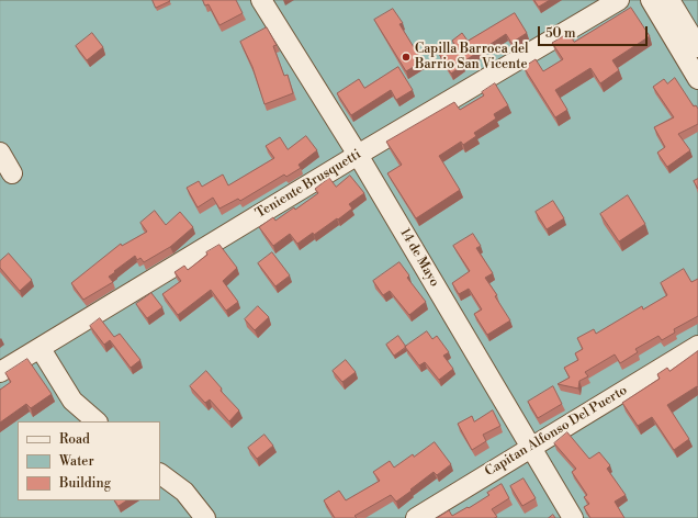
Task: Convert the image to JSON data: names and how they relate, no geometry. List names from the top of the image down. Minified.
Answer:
{"streets":{"street":["Teniente Brusquetti","14 de Mayo","Capitan Alfonso Del Puerto"]},"crossings":[["Teniente Brusquetti","14 de Mayo"],["14 de Mayo","Capitan Alfonso Del Puerto"]],"places":["Capilla Barroca del Barrio San Vicente"],"legend":["Road","Water","Building"],"scale_bar":"50 m"}
